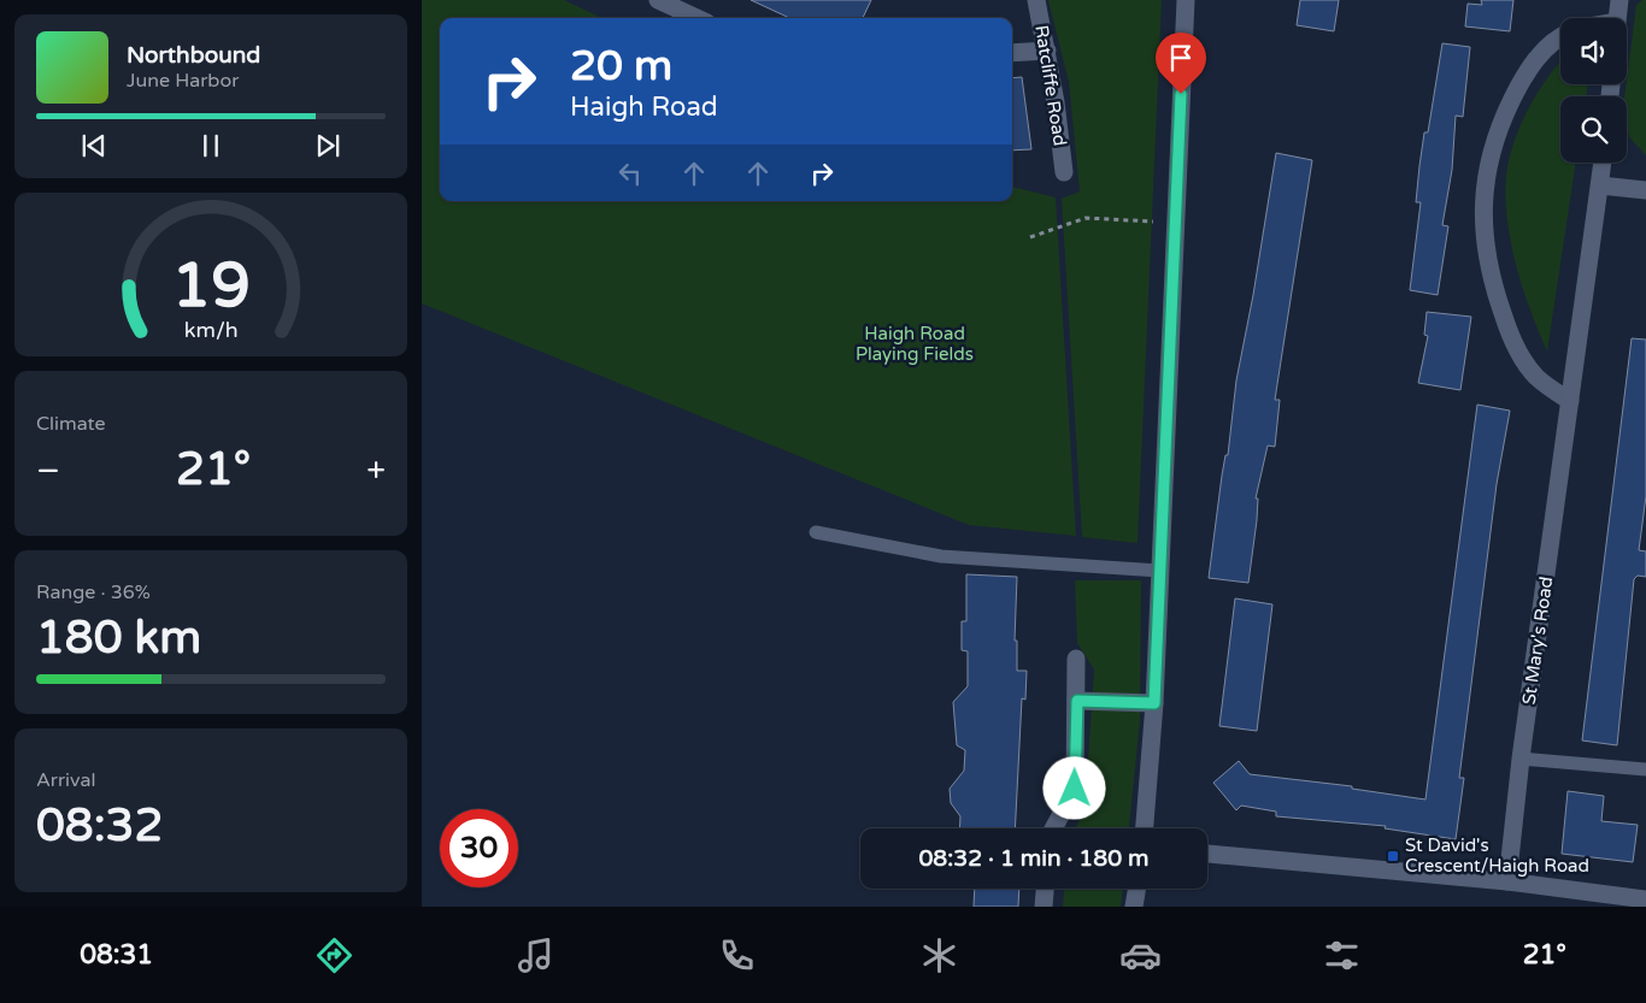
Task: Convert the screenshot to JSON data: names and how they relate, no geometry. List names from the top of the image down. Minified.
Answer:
{"streets":{"street":["Ratcliffe Road","St Mary's Road"]},"parks":["Haigh Road Playing Fields"],"places":{"transit":["St David's Crescent/Haigh Road"]},"page":{"turn":["20 m","Haigh Road"],"song":["Northbound","June Harbor"],"tile":["Climate",["Range · 36%","180 km"],["Arrival","08:32"]],"heat":["−","21°","+"],"limit":"30","trip":"08:32 · 1 min · 180 m","tabs":["08:31","21°"],"gauge":["19","km/h"]}}
